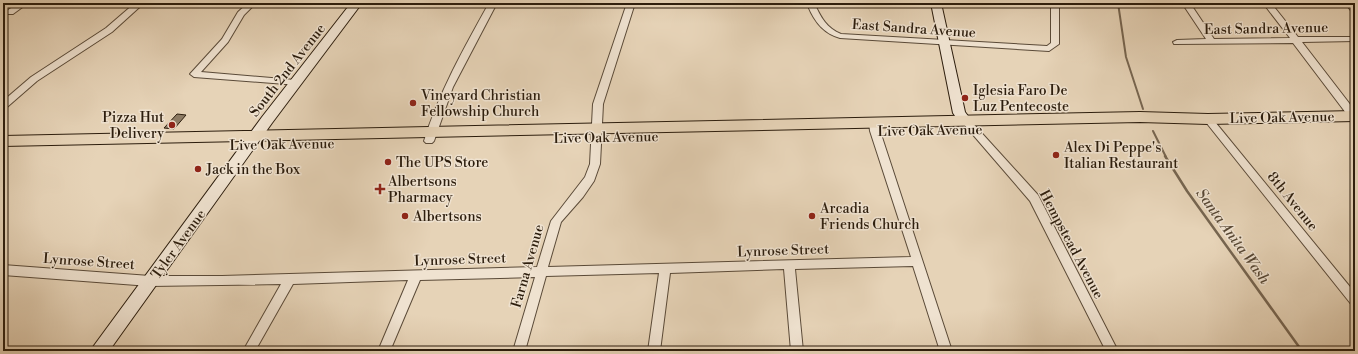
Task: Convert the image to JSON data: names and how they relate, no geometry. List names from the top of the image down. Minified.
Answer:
{"streets":{"main road":["Live Oak Avenue"],"street":["East Sandra Avenue","South 2nd Avenue","8th Avenue","Tyler Avenue","Hempstead Avenue","Lynrose Street","Farna Avenue"]},"crossings":[["South 2nd Avenue","Live Oak Avenue"],["South 2nd Avenue","Tyler Avenue"],["Live Oak Avenue","8th Avenue"],["Live Oak Avenue","Tyler Avenue"],["Live Oak Avenue","Hempstead Avenue"],["Live Oak Avenue","Farna Avenue"],["Tyler Avenue","Lynrose Street"],["Lynrose Street","Farna Avenue"]],"water":["Santa Anita Wash"],"places":{"other":["Iglesia Faro De Luz Pentecoste","Vineyard Christian Fellowship Church","Pizza Hut Delivery","Alex Di Peppe's Italian Restaurant","The UPS Store","Jack in the Box","Albertsons","Arcadia Friends Church"],"health":["Albertsons Pharmacy"]}}
